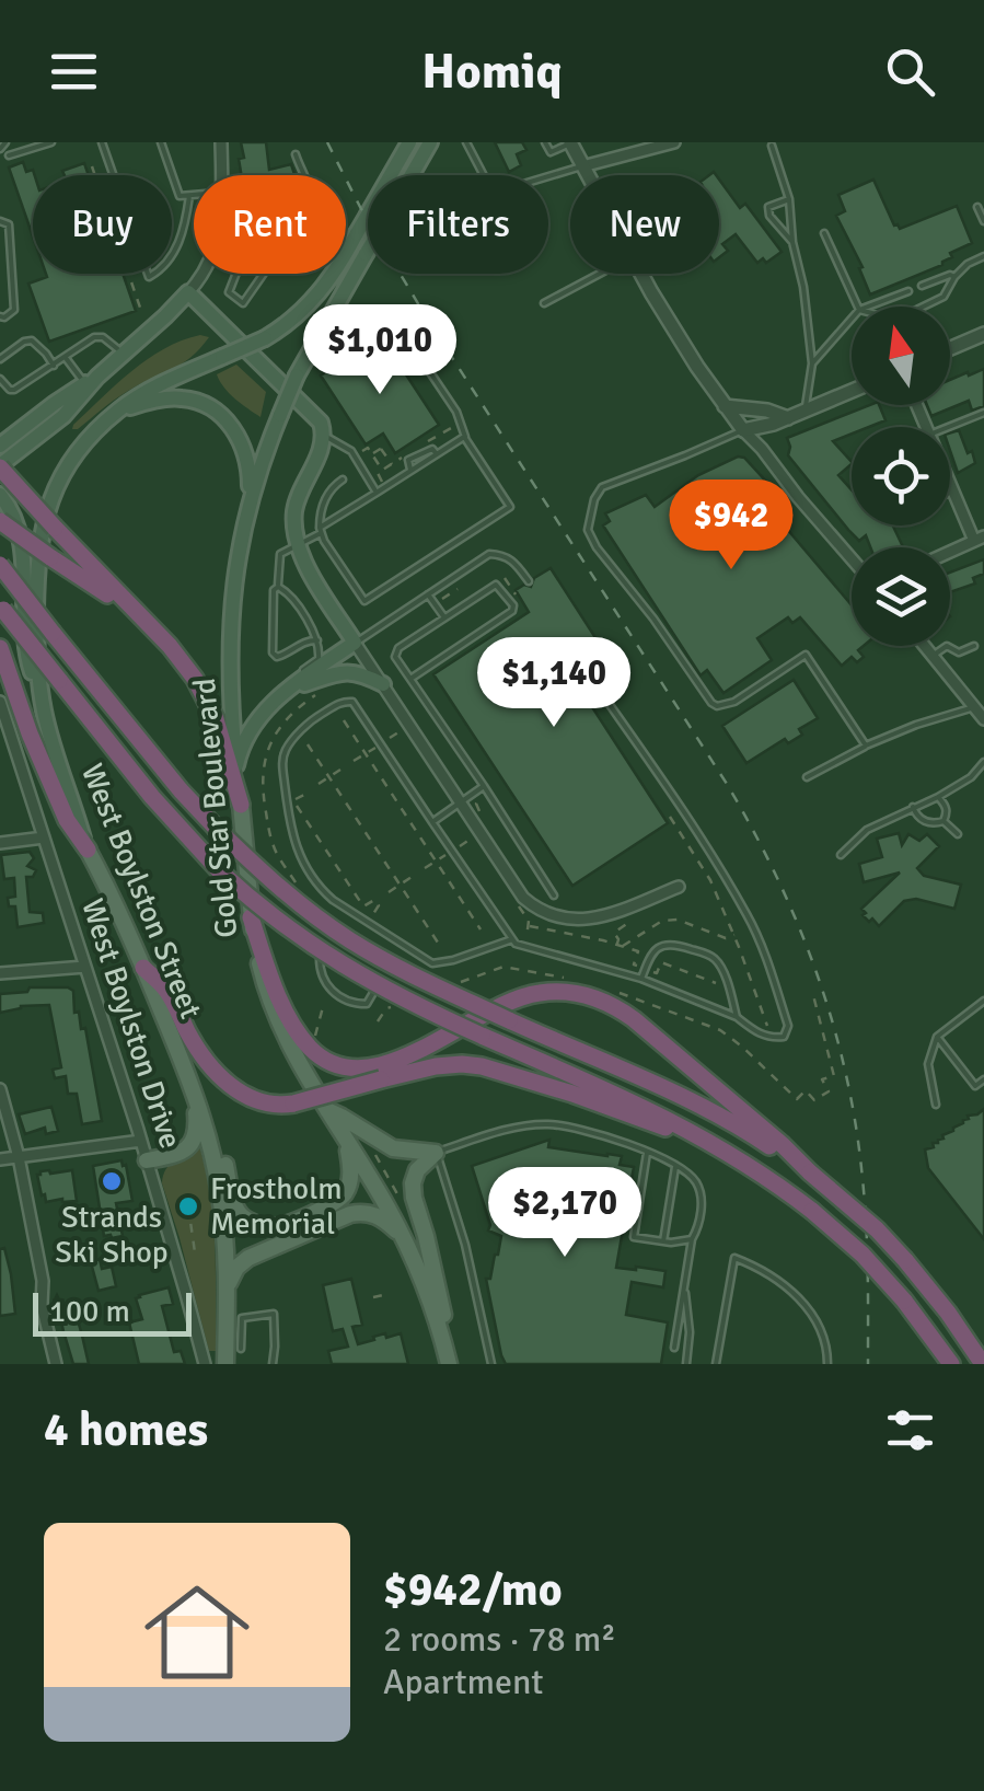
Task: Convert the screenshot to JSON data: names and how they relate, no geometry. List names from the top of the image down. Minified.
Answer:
{"streets":{"main road":["Gold Star Boulevard","West Boylston Street"],"street":["West Boylston Drive"]},"places":["Strands Ski Shop","Frostholm Memorial"],"scale_bar":"100 m","north":"top","page":{"header":"Homiq","chip":["Buy","Rent","Filters","New"],"price":["$1,010","$942","$1,140","$2,170"],"scale":"100 m","heading":"4 homes","list":[{"name":"$942/mo","note":"2 rooms · 78 m² · Apartment"}]}}
